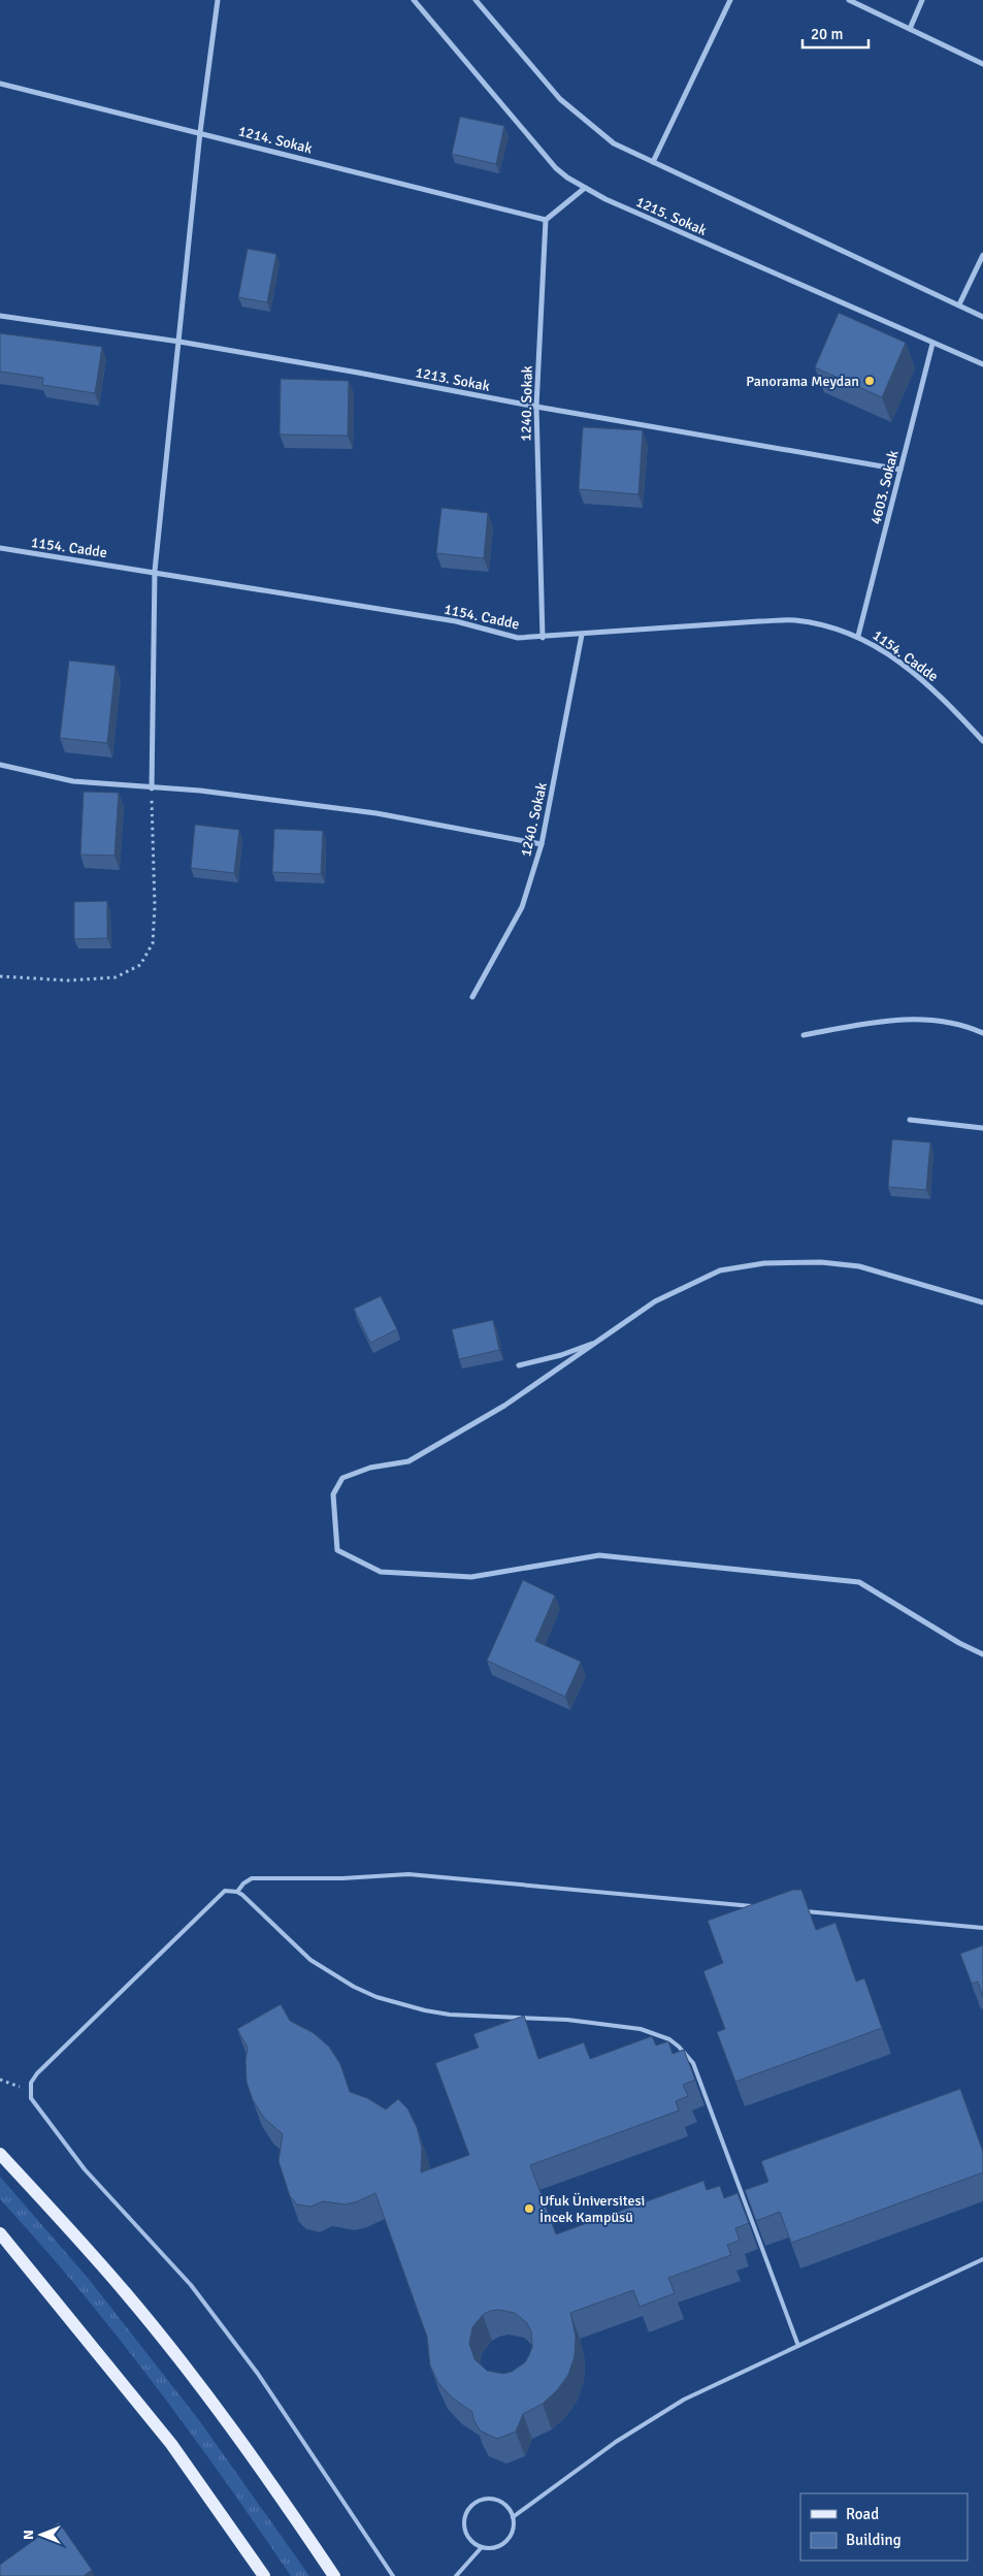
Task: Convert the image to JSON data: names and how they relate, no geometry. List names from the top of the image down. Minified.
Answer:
{"streets":{"street":["1214. Sokak","1215. Sokak","1213. Sokak","1240. Sokak","4603. Sokak","1154. Cadde"]},"crossings":[["1214. Sokak","1240. Sokak"],["1215. Sokak","4603. Sokak"],["1213. Sokak","1240. Sokak"],["1213. Sokak","4603. Sokak"],["1240. Sokak","1154. Cadde"],["4603. Sokak","1154. Cadde"]],"places":["Panorama Meydan","Ufuk Üniversitesi İncek Kampüsü"],"legend":["Road","Building"],"scale_bar":"20 m","north":"left"}
